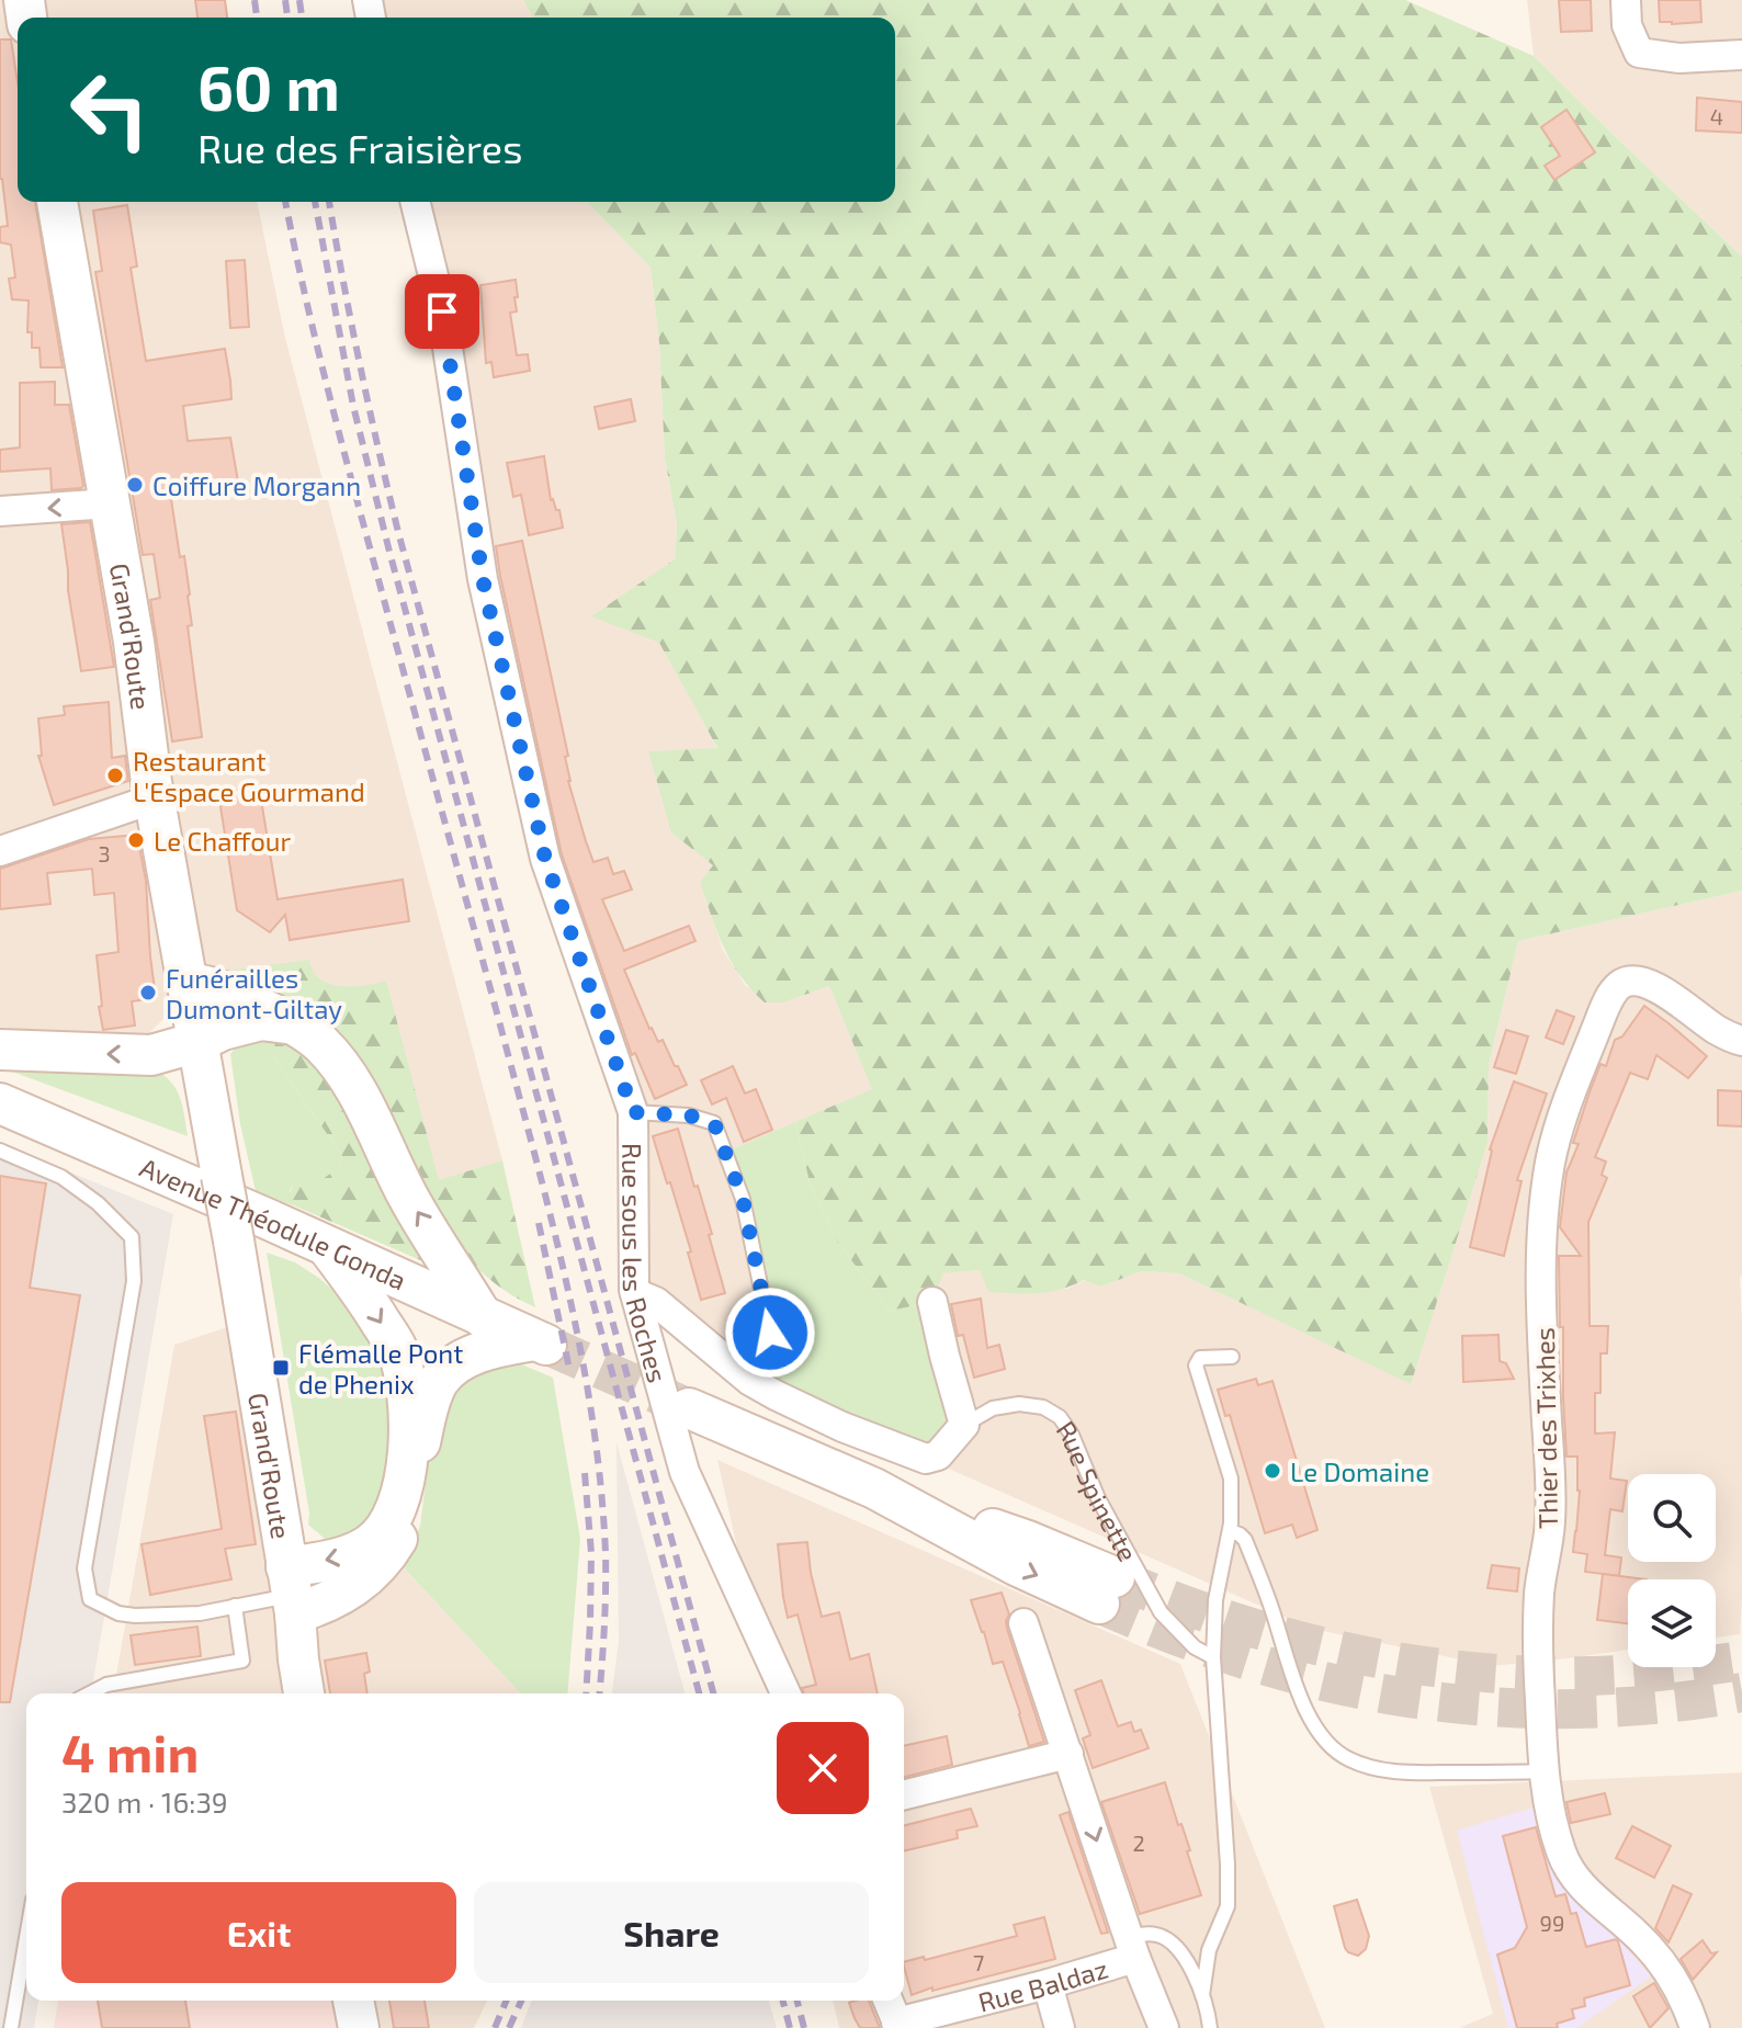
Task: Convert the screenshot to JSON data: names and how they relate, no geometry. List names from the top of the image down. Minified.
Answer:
{"streets":{"main road":["Grand'Route","Avenue Théodule Gonda"],"street":["Rue sous les Roches","Thier des Trixhes","Rue Spinette","Rue Baldaz"]},"crossings":[["Grand'Route","Avenue Théodule Gonda"],["Rue sous les Roches","Rue Spinette"]],"places":{"other":["Coiffure Morgann","Restaurant L'Espace Gourmand","Le Chaffour","Funérailles Dumont-Giltay","Le Domaine"],"transit":["Flémalle Pont de Phenix"]},"house_numbers":["4","3","2","99","7"],"page":{"turn":["60 m","Rue des Fraisières"],"heading":["4 min","320 m · 16:39"],"buttons":["Exit","Share"]}}
